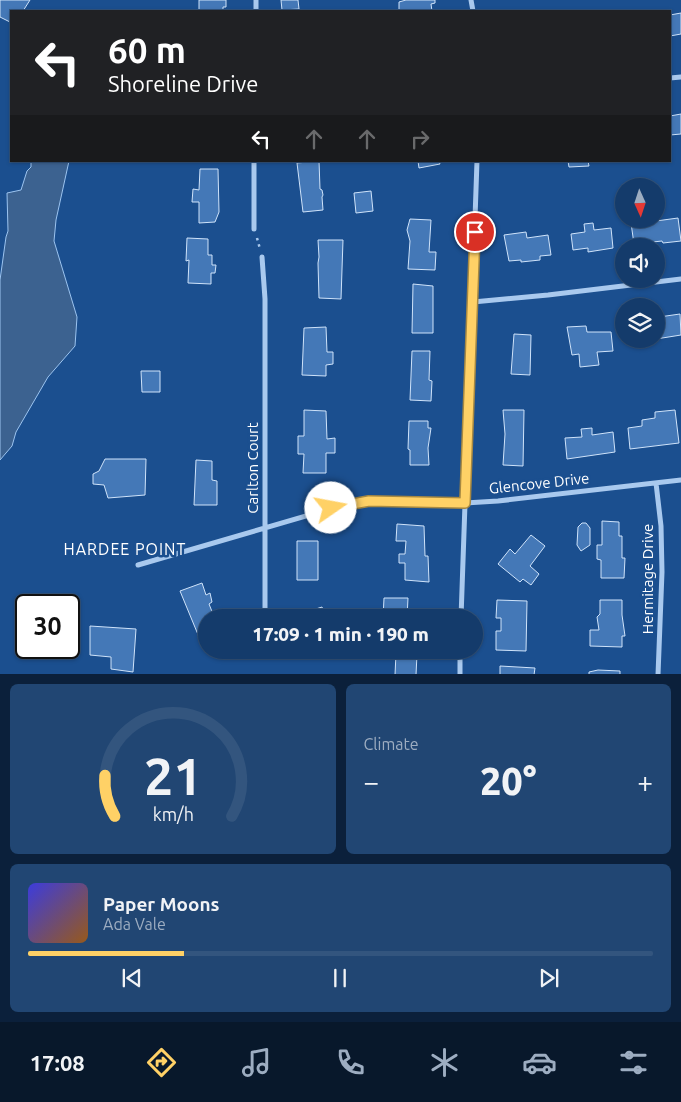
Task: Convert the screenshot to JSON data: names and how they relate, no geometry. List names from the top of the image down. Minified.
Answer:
{"streets":{"street":["Carlton Court","Glencove Drive","Hermitage Drive"]},"crossings":[["Carlton Court","Glencove Drive"],["Glencove Drive","Hermitage Drive"]],"districts":["HARDEE POINT"],"north":"bottom","page":{"turn":["60 m","Shoreline Drive"],"limit":"30","trip":"17:09 · 1 min · 190 m","tile":"Climate","heat":["−","20°","+"],"song":["Paper Moons","Ada Vale"],"tabs":"17:08","gauge":["21","km/h"]}}
